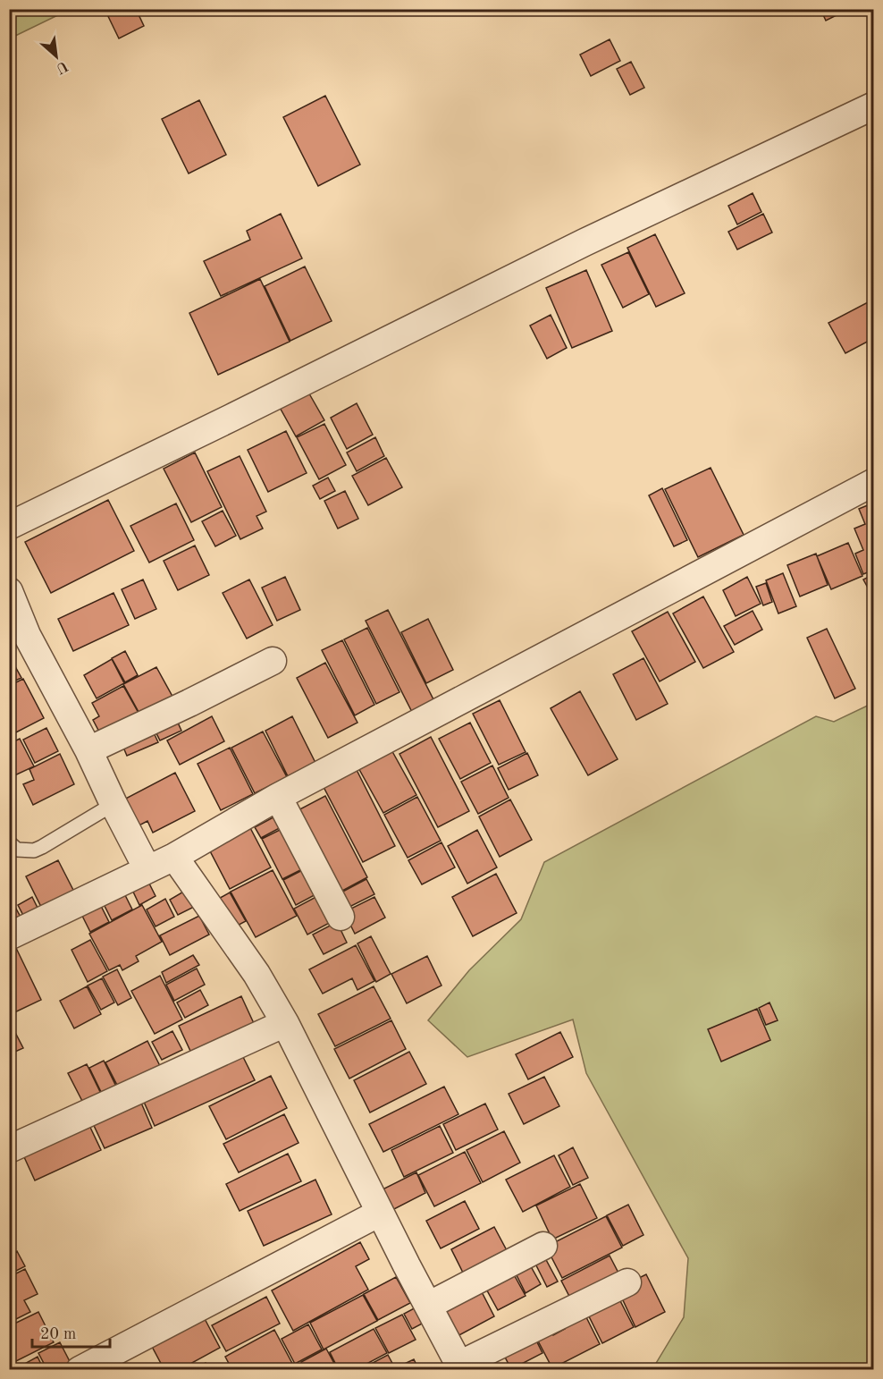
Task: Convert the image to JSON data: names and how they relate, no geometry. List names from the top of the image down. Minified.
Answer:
{"scale_bar":"20 m","north":"bottom right"}
